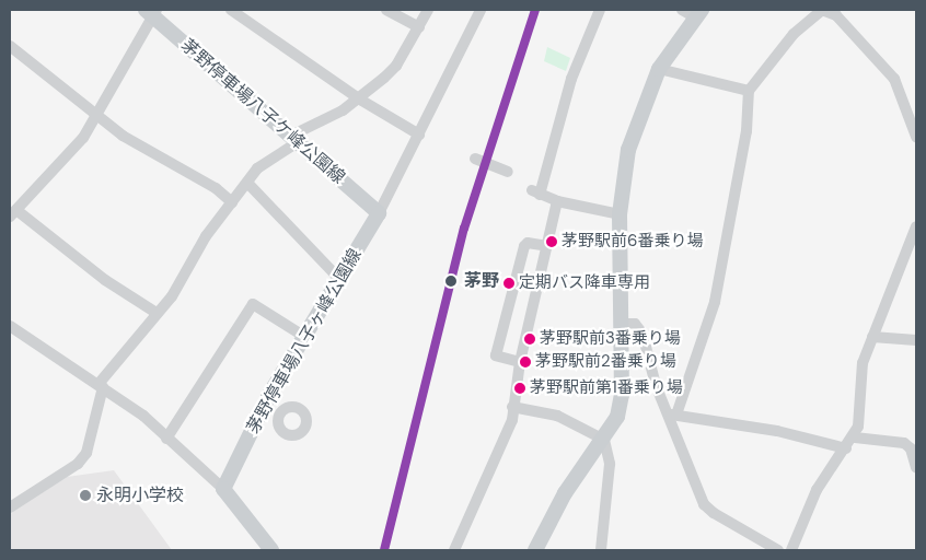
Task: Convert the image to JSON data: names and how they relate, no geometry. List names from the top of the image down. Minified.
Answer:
{"streets":{"main road":["茅野停車場八子ケ峰公園線","茅野停車場八子ヶ峰公園線"]},"crossings":[["茅野停車場八子ケ峰公園線","茅野停車場八子ヶ峰公園線"]],"places":["茅野駅前6番乗り場","茅野","定期バス降車専用","茅野駅前3番乗り場","茅野駅前2番乗り場","茅野駅前第1番乗り場","永明小学校"]}
